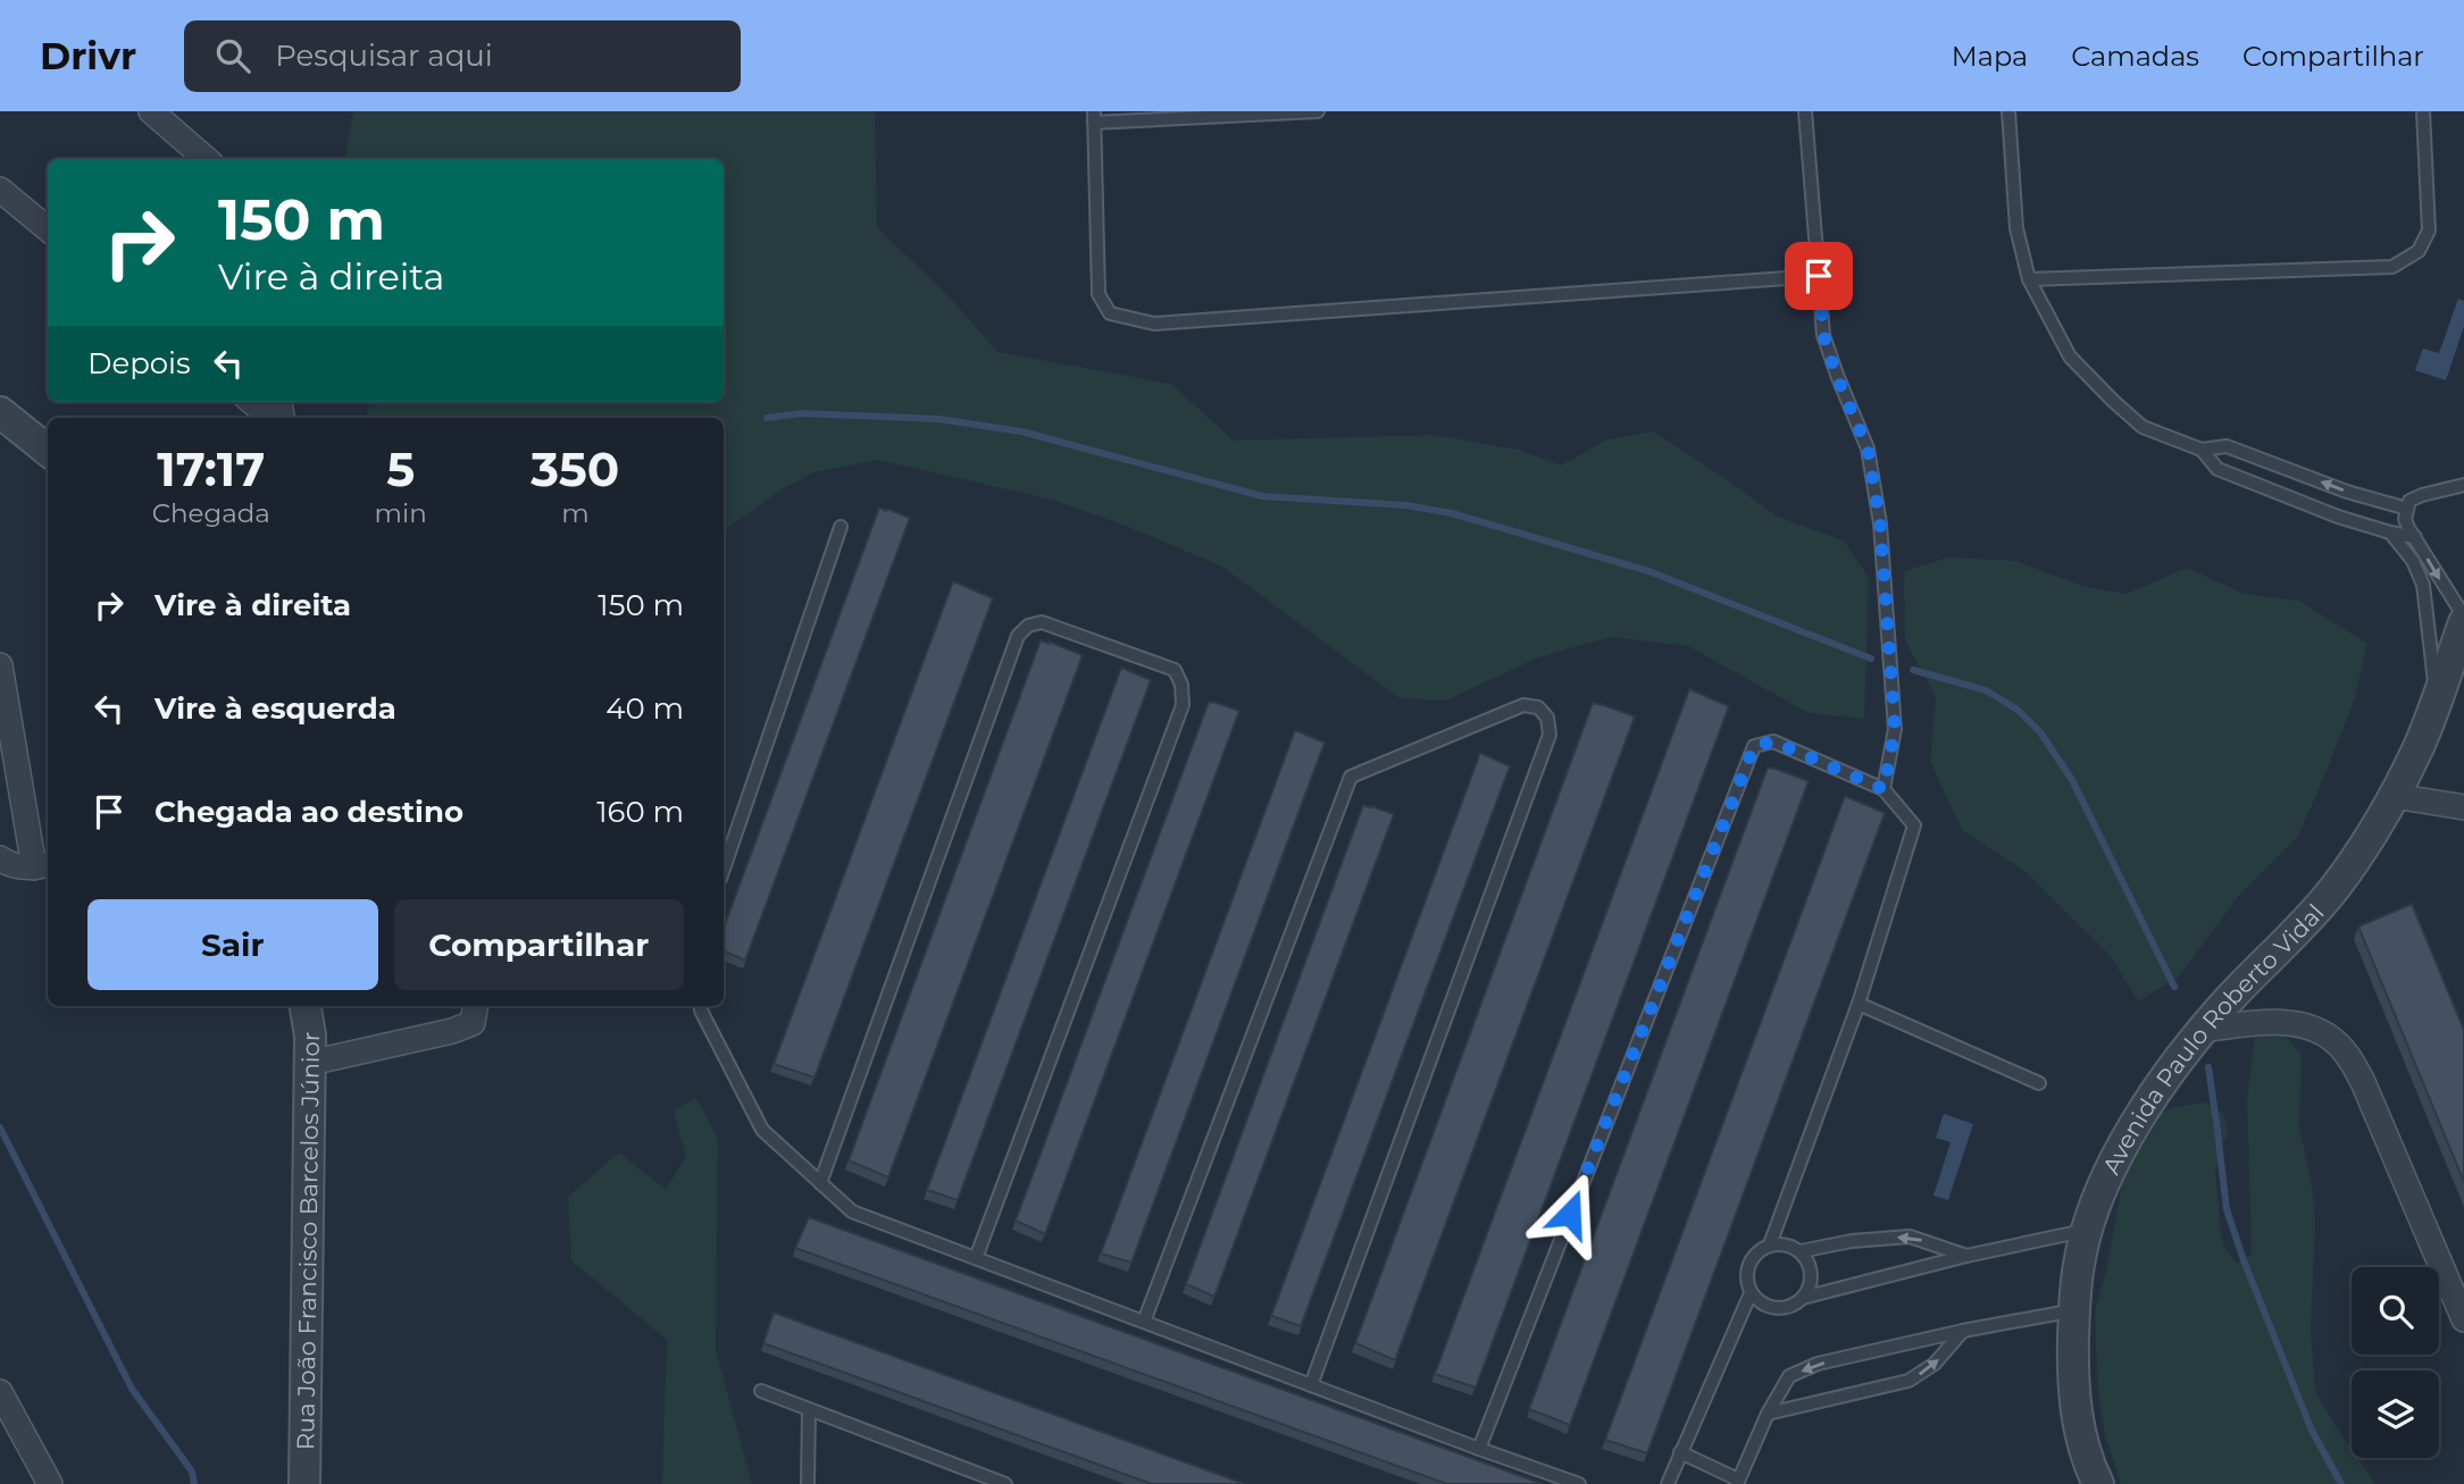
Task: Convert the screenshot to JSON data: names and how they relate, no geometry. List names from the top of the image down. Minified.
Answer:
{"streets":{"street":["Avenida Paulo Roberto Vidal","Rua João Francisco Barcelos Júnior"]},"page":{"header":"Drivr","search":"Pesquisar aqui","nav":["Mapa","Camadas","Compartilhar"],"turn":["150 m","Vire à direita"],"then":"Depois","eta":["17:17","Chegada","5","min","350","m"],"list":[{"name":"Vire à direita","value":"150 m"},{"name":"Vire à esquerda","value":"40 m"},{"name":"Chegada ao destino","value":"160 m"}],"buttons":["Sair","Compartilhar"]}}
